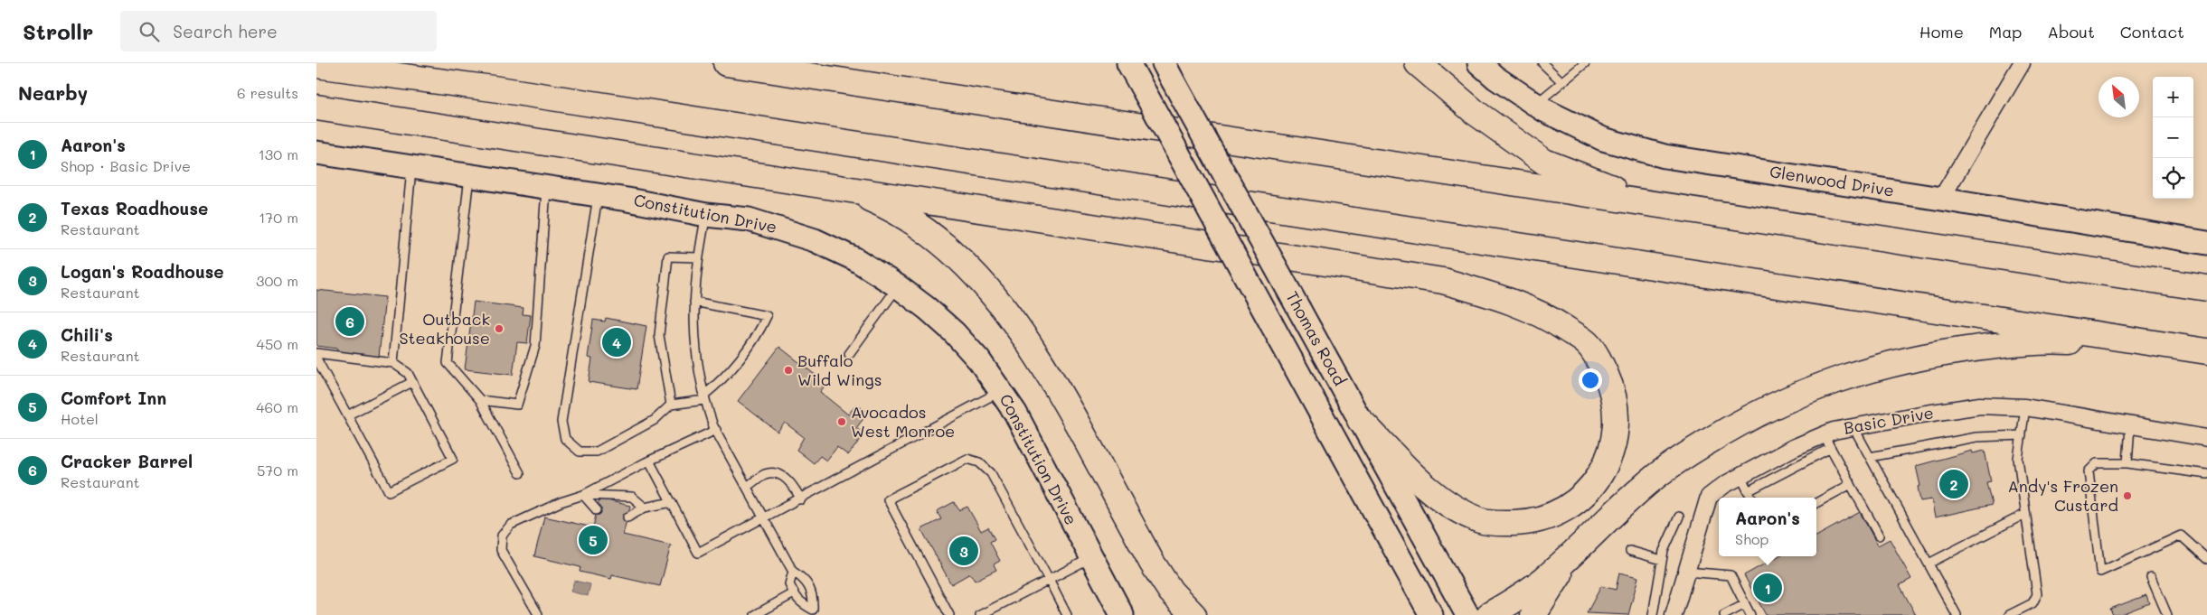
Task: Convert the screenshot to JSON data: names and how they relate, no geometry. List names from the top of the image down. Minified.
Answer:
{"streets":{"street":["Glenwood Drive","Constitution Drive","Thomas Road","Basic Drive"]},"places":["Outback Steakhouse","Buffalo Wild Wings","Avocados West Monroe","Andy's Frozen Custard"],"north":"top left","page":{"header":"Strollr","search":"Search here","nav":["Home","Map","About","Contact"],"heading":["Nearby","6 results"],"map_buttons":["+","−"],"list":[{"mark":"1","name":"Aaron's","note":"Shop · Basic Drive","value":"130 m"},{"mark":"2","name":"Texas Roadhouse","note":"Restaurant","value":"170 m"},{"mark":"3","name":"Logan's Roadhouse","note":"Restaurant","value":"300 m"},{"mark":"4","name":"Chili's","note":"Restaurant","value":"450 m"},{"mark":"5","name":"Comfort Inn","note":"Hotel","value":"460 m"},{"mark":"6","name":"Cracker Barrel","note":"Restaurant","value":"570 m"}],"pins":["6","4","2","5","3","1"],"popup":["Aaron's","Shop"]}}
